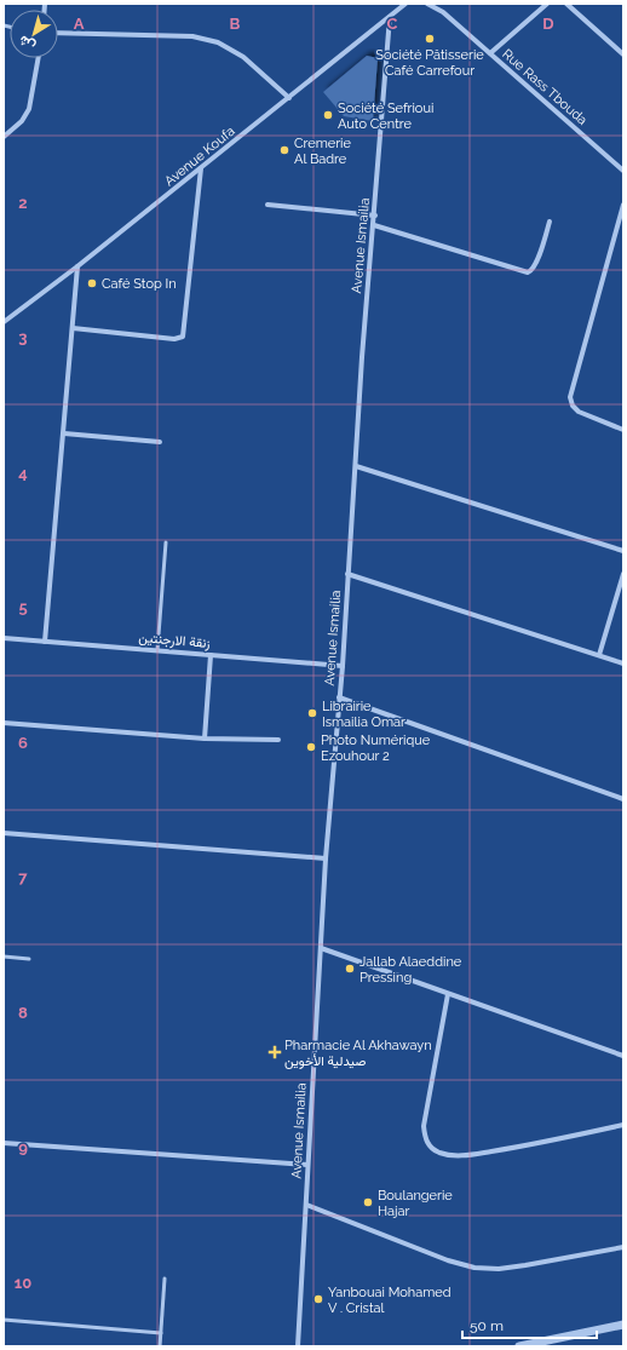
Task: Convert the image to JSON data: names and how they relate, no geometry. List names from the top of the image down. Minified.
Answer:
{"streets":{"street":["Rue Rass Tbouda","Avenue Koufa","Avenue Ismailia","زنقة الارجنتين"]},"crossings":[["Avenue Koufa","Avenue Ismailia"],["Avenue Ismailia","زنقة الارجنتين"]],"places":{"other":["Société Pâtisserie Café Carrefour","Société Sefrioui Auto Centre","Cremerie Al Badre","Café Stop In","Librairie Ismailia Omar","Photo Numérique Ezouhour 2","Jallab Alaeddine Pressing","Boulangerie Hajar","Yanbouai Mohamed V . Cristal"],"health":["Pharmacie Al Akhawayn صيدلية الأخوين"]},"scale_bar":"50 m","north":"bottom left","grid":{"columns":["A","B","C","D"],"rows":["2","3","4","5","6","7","8","9","10"]}}
